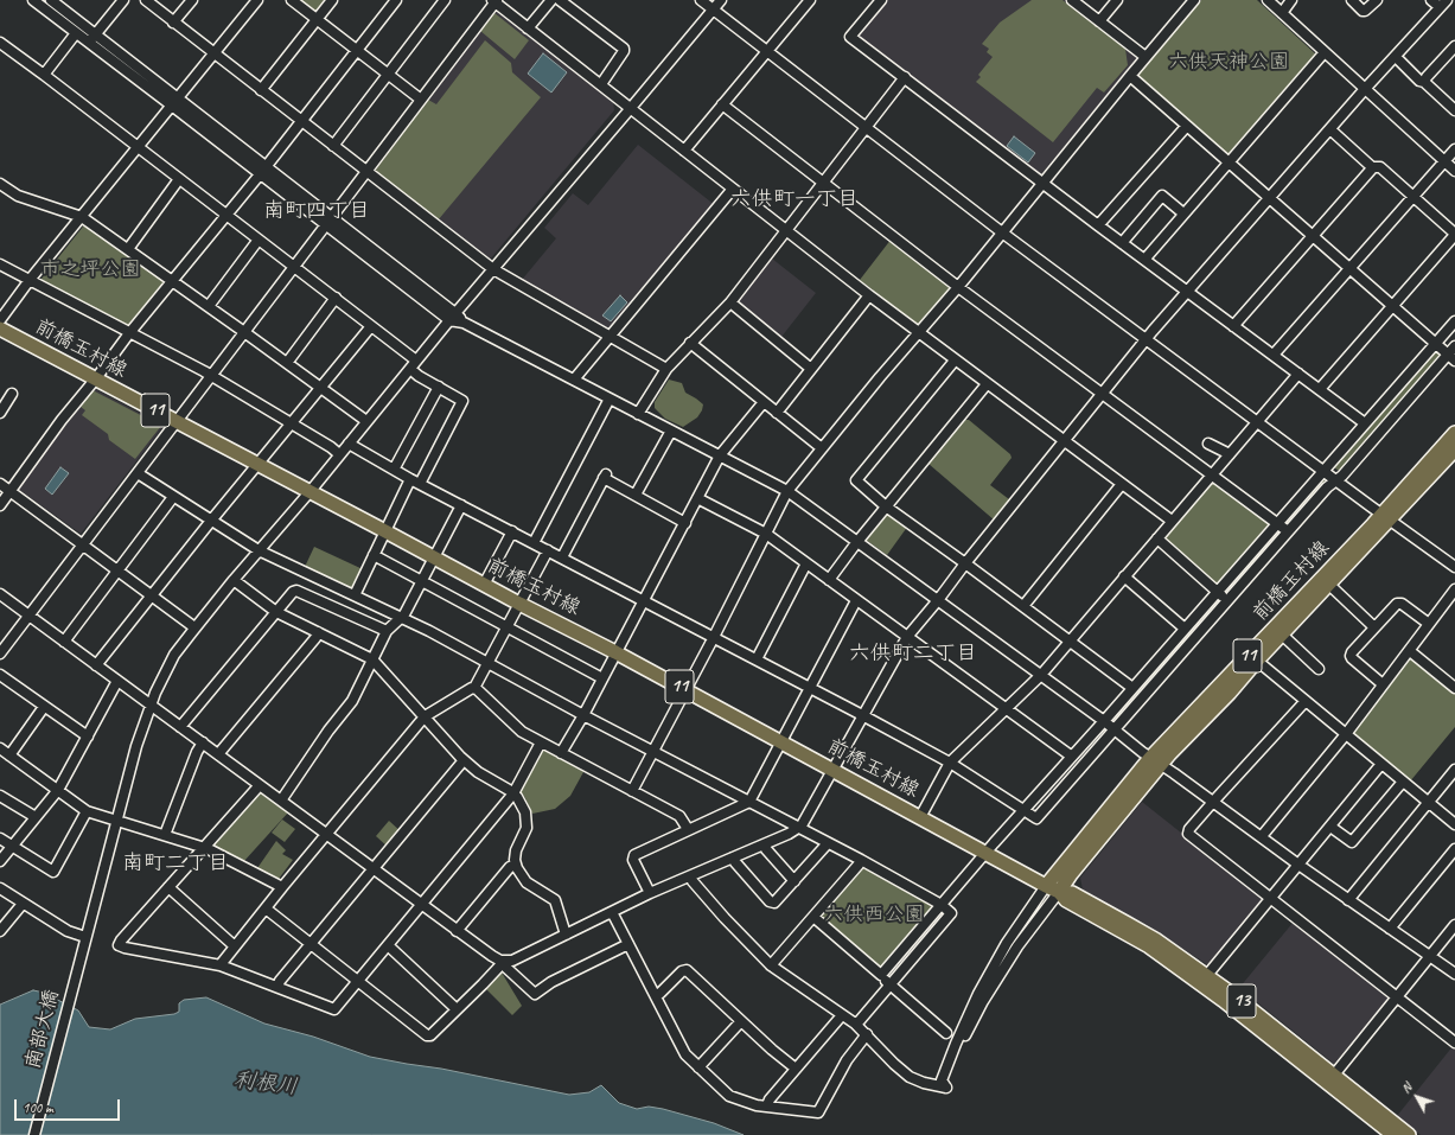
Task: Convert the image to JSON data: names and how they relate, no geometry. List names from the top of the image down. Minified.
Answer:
{"streets":{"main road":["前橋玉村線","11","13"],"street":["南部大橋"]},"crossings":[["前橋玉村線","13"],["前橋玉村線","南部大橋"]],"districts":["六供町一丁目","南町四丁目","六供町二丁目","南町二丁目"],"water":["利根川"],"parks":["六供天神公園","市之坪公園","六供西公園"],"scale_bar":"100 m","north":"top left"}
